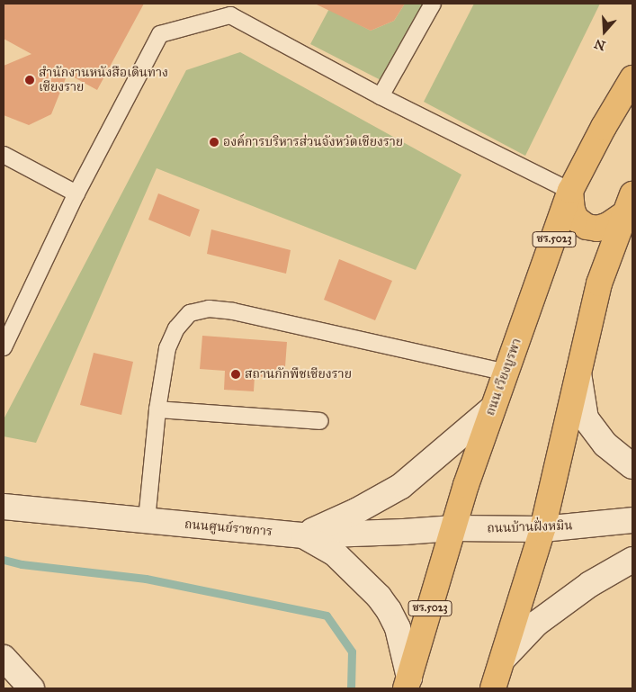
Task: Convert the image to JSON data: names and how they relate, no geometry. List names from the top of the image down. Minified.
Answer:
{"streets":{"main road":["ชร.5023","ถนน เวียงบูรพา"],"street":["ถนนบ้านฝั่งหมิน","ถนนศูนย์ราชการ"]},"crossings":[["ถนน เวียงบูรพา","ถนนบ้านฝั่งหมิน"],["ถนน เวียงบูรพา","ถนนศูนย์ราชการ"],["ถนนบ้านฝั่งหมิน","ถนนศูนย์ราชการ"]],"places":["สำนักงานหนังสือเดินทาง เชียงราย","องค์การบริหารส่วนจังหวัดเชียงราย","สถานกักพืชเชียงราย"],"north":"bottom"}
